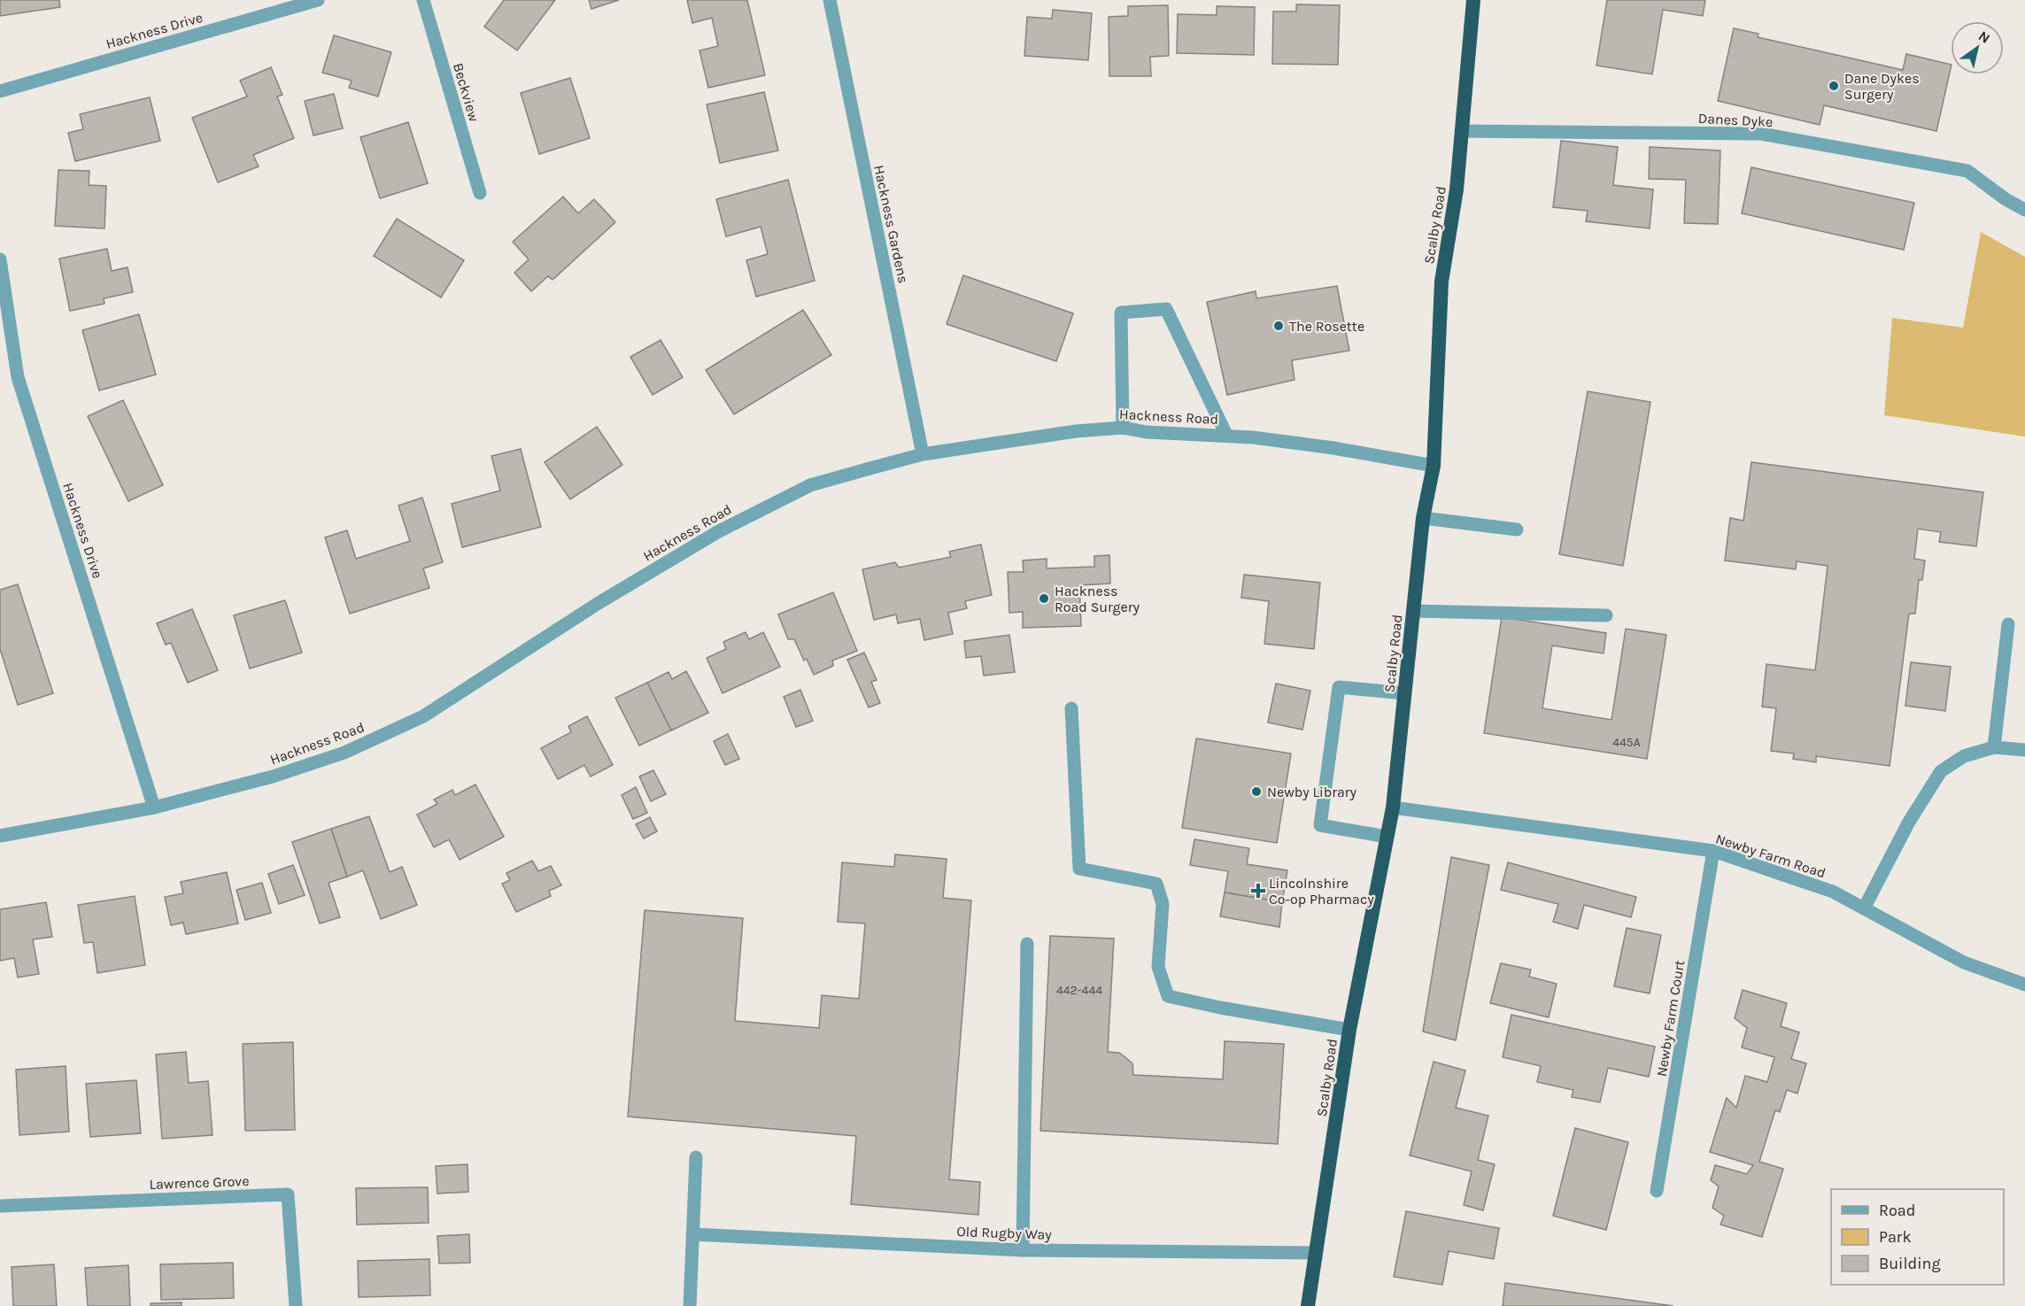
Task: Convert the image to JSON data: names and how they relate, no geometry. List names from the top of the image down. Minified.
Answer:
{"streets":{"highway":["Scalby Road"],"street":["Hackness Drive","Beckview","Danes Dyke","Hackness Gardens","Hackness Road","Newby Farm Road","Newby Farm Court","Lawrence Grove","Old Rugby Way"]},"crossings":[["Hackness Drive","Hackness Road"],["Danes Dyke","Scalby Road"],["Hackness Gardens","Hackness Road"],["Scalby Road","Hackness Road"],["Scalby Road","Newby Farm Road"],["Scalby Road","Old Rugby Way"],["Newby Farm Road","Newby Farm Court"]],"places":{"other":["Dane Dykes Surgery","The Rosette","Hackness Road Surgery","Newby Library"],"health":["Lincolnshire Co-op Pharmacy"]},"house_numbers":["445A","442-444"],"legend":["Road","Park","Building"],"north":"top right"}
